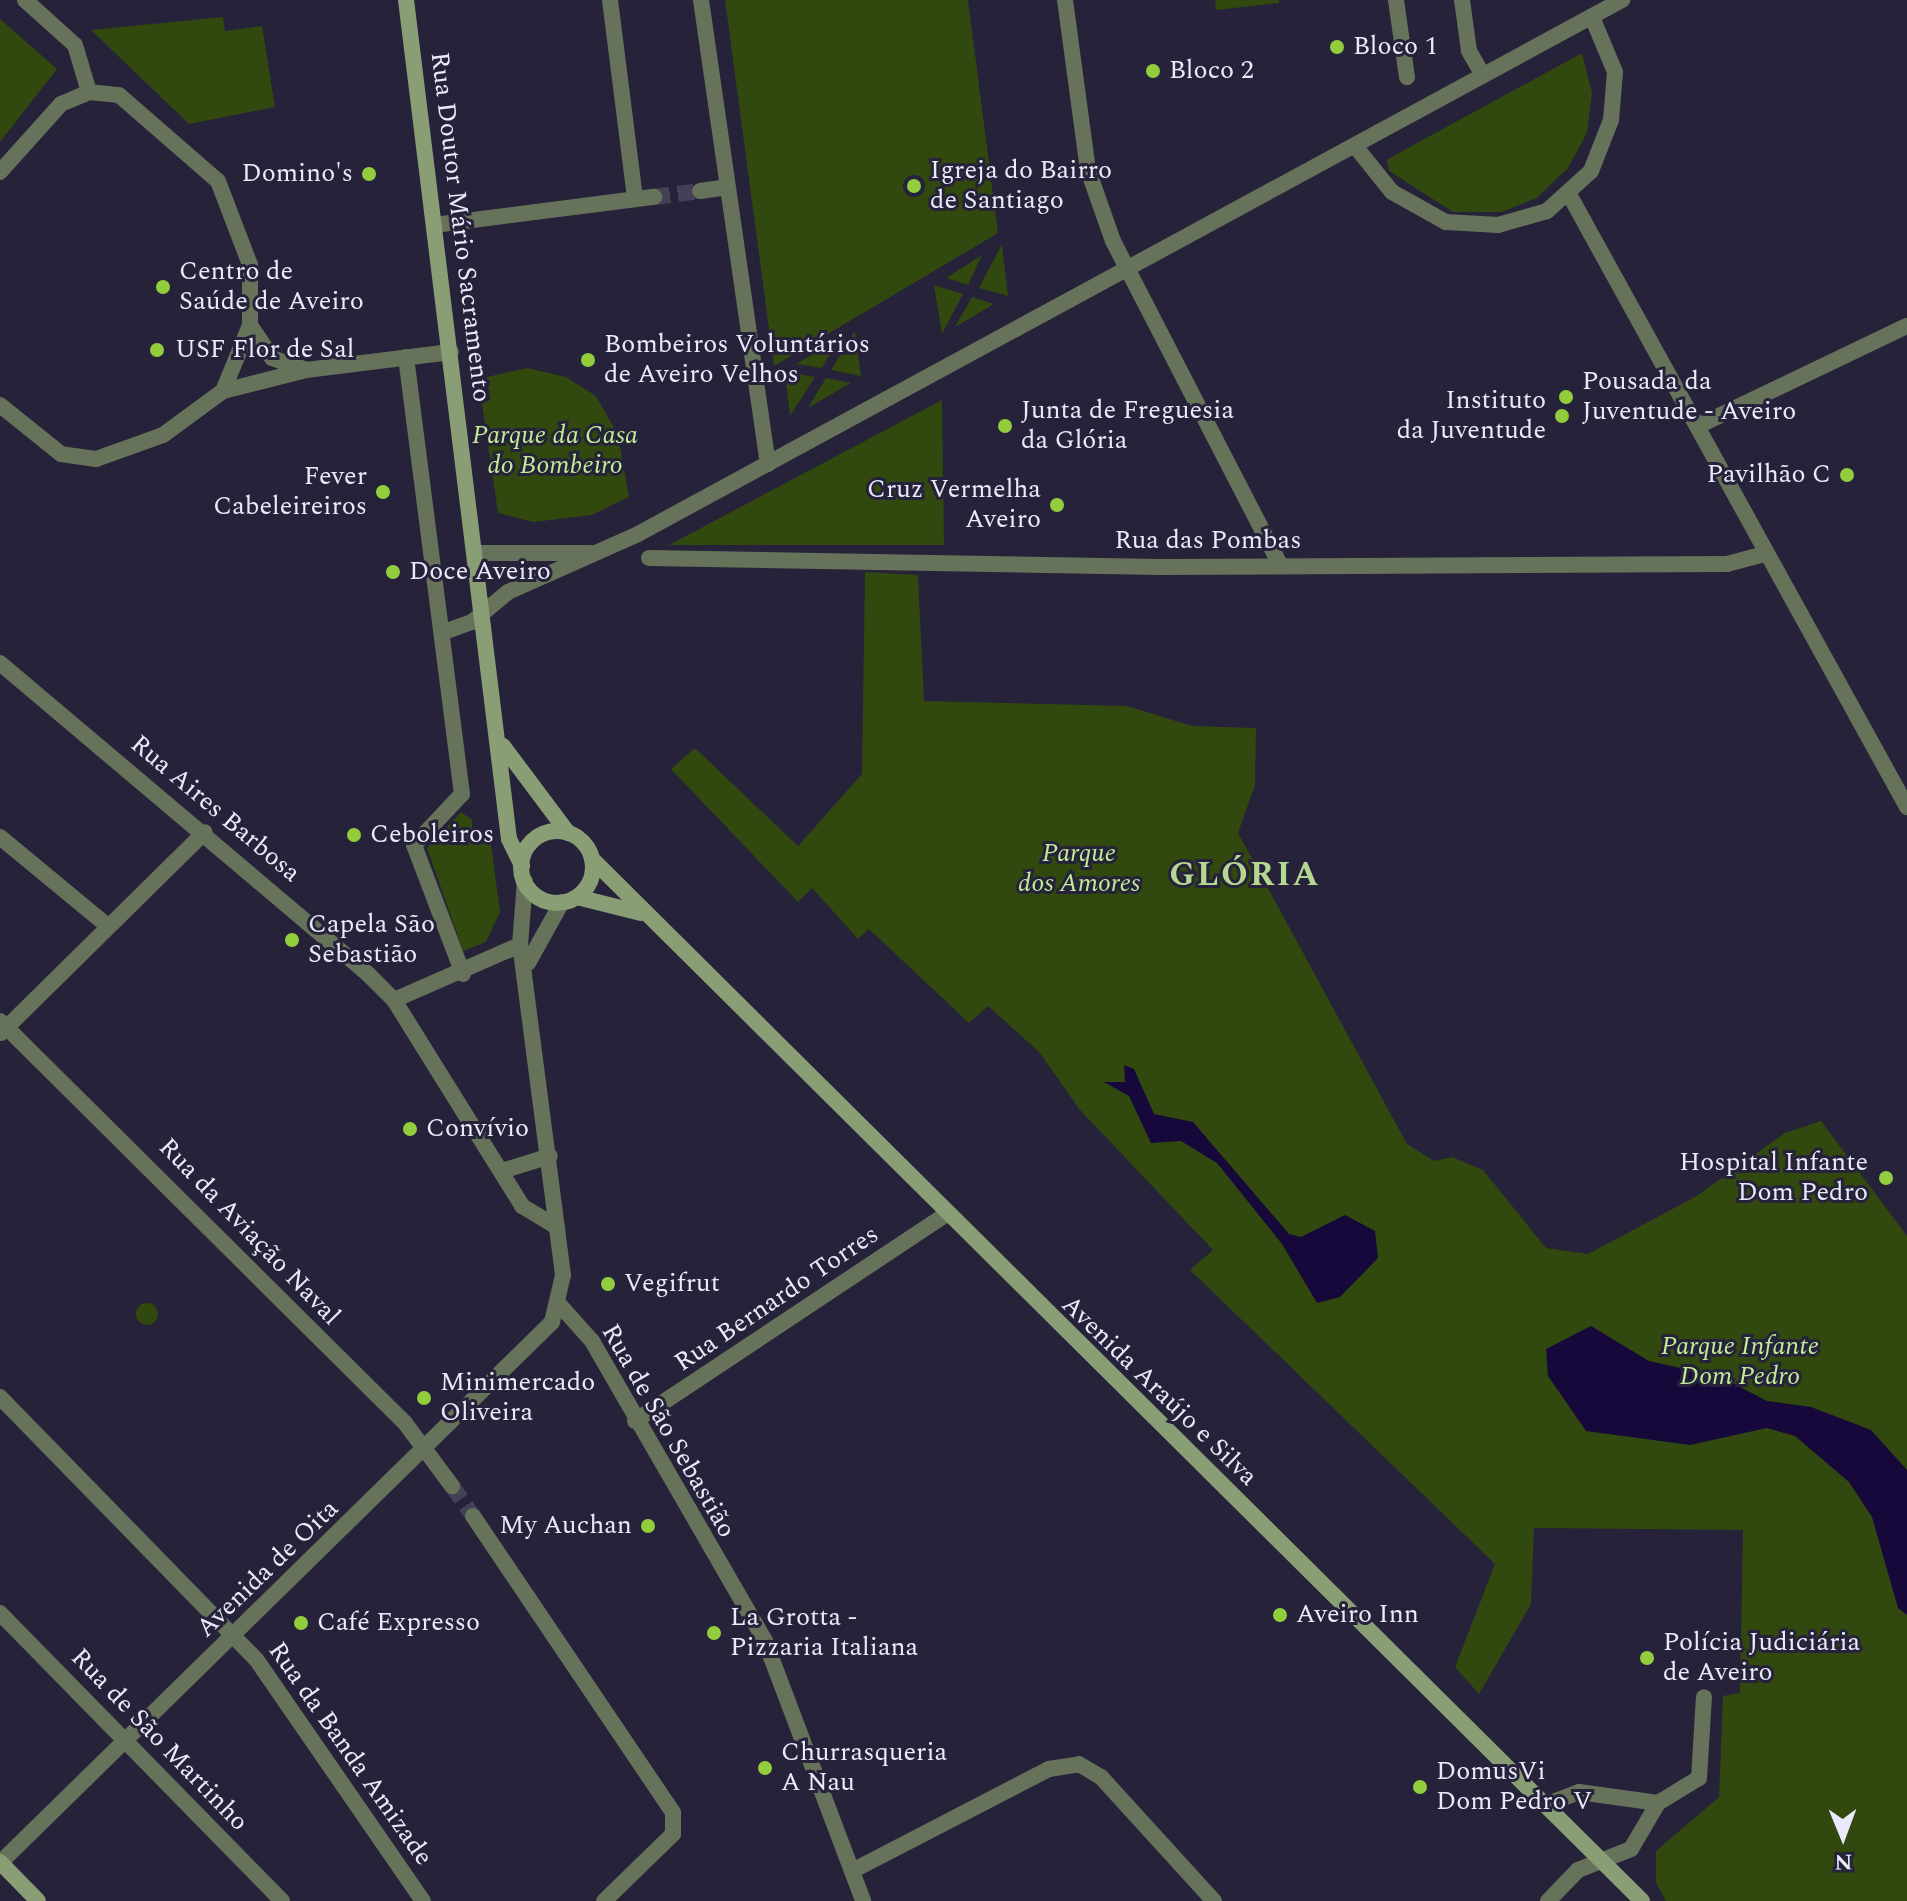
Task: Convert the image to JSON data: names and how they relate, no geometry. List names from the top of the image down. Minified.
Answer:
{"streets":{"street":["Rua Doutor Mário Sacramento","Rua das Pombas","Rua Aires Barbosa","Rua da Aviação Naval","Rua Bernardo Torres","Avenida Araújo e Silva","Rua de São Sebastião","Avenida de Oita","Rua de São Martinho","Rua da Banda Amizade"]},"crossings":[["Rua Doutor Mário Sacramento","Avenida Araújo e Silva"],["Rua da Aviação Naval","Avenida de Oita"],["Rua Bernardo Torres","Avenida Araújo e Silva"],["Rua Bernardo Torres","Rua de São Sebastião"],["Rua de São Sebastião","Avenida de Oita"],["Avenida de Oita","Rua de São Martinho"],["Avenida de Oita","Rua da Banda Amizade"]],"districts":["GLÓRIA"],"parks":["Parque da Casa do Bombeiro","Parque dos Amores","Parque Infante Dom Pedro"],"places":["Bloco 1","Bloco 2","Domino's","Igreja do Bairro de Santiago","Centro de Saúde de Aveiro","USF Flor de Sal","Bombeiros Voluntários de Aveiro Velhos","Pousada da Juventude - Aveiro","Instituto da Juventude","Junta de Freguesia da Glória","Pavilhão C","Fever Cabeleireiros","Cruz Vermelha Aveiro","Doce Aveiro","Ceboleiros","Capela São Sebastião","Convívio","Hospital Infante Dom Pedro","Vegifrut","Minimercado Oliveira","My Auchan","Aveiro Inn","Café Expresso","La Grotta - Pizzaria Italiana","Polícia Judiciária de Aveiro","Churrasqueria A Nau","DomusVi Dom Pedro V"],"north":"bottom"}
